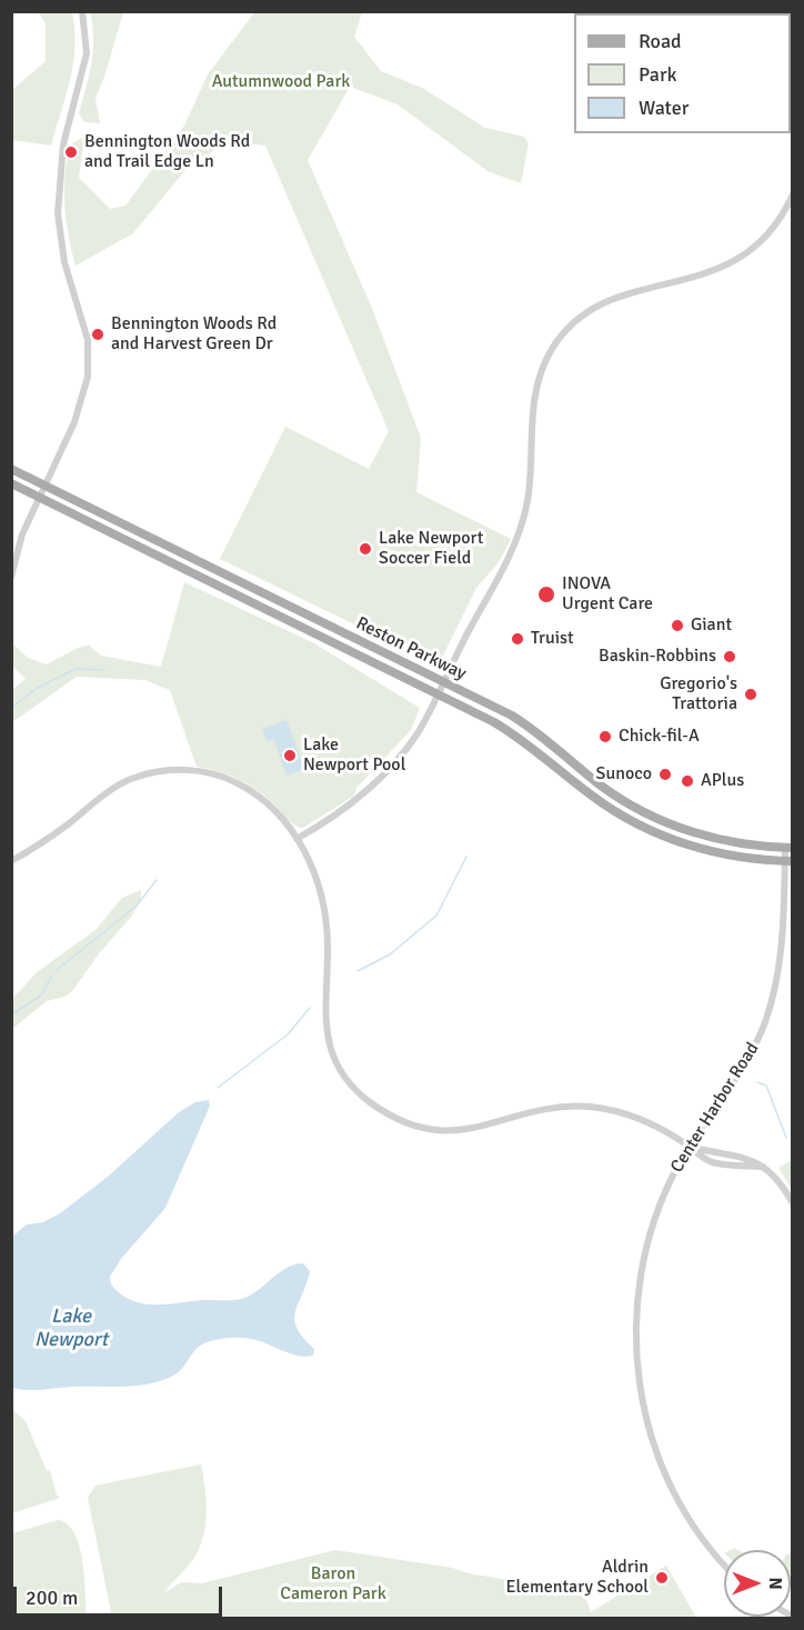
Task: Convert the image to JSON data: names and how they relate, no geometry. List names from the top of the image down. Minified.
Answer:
{"streets":{"main road":["Reston Parkway"],"street":["Center Harbor Road"]},"crossings":[["Reston Parkway","Center Harbor Road"]],"water":["Lake Newport"],"parks":["Autumnwood Park","Baron Cameron Park"],"places":["Bennington Woods Rd and Trail Edge Ln","Bennington Woods Rd and Harvest Green Dr","Lake Newport Soccer Field","INOVA Urgent Care","Giant","Truist","Baskin-Robbins","Gregorio's Trattoria","Chick-fil-A","Lake Newport Pool","Sunoco","APlus","Aldrin Elementary School"],"legend":["Road","Park","Water"],"scale_bar":"200 m","north":"right"}
